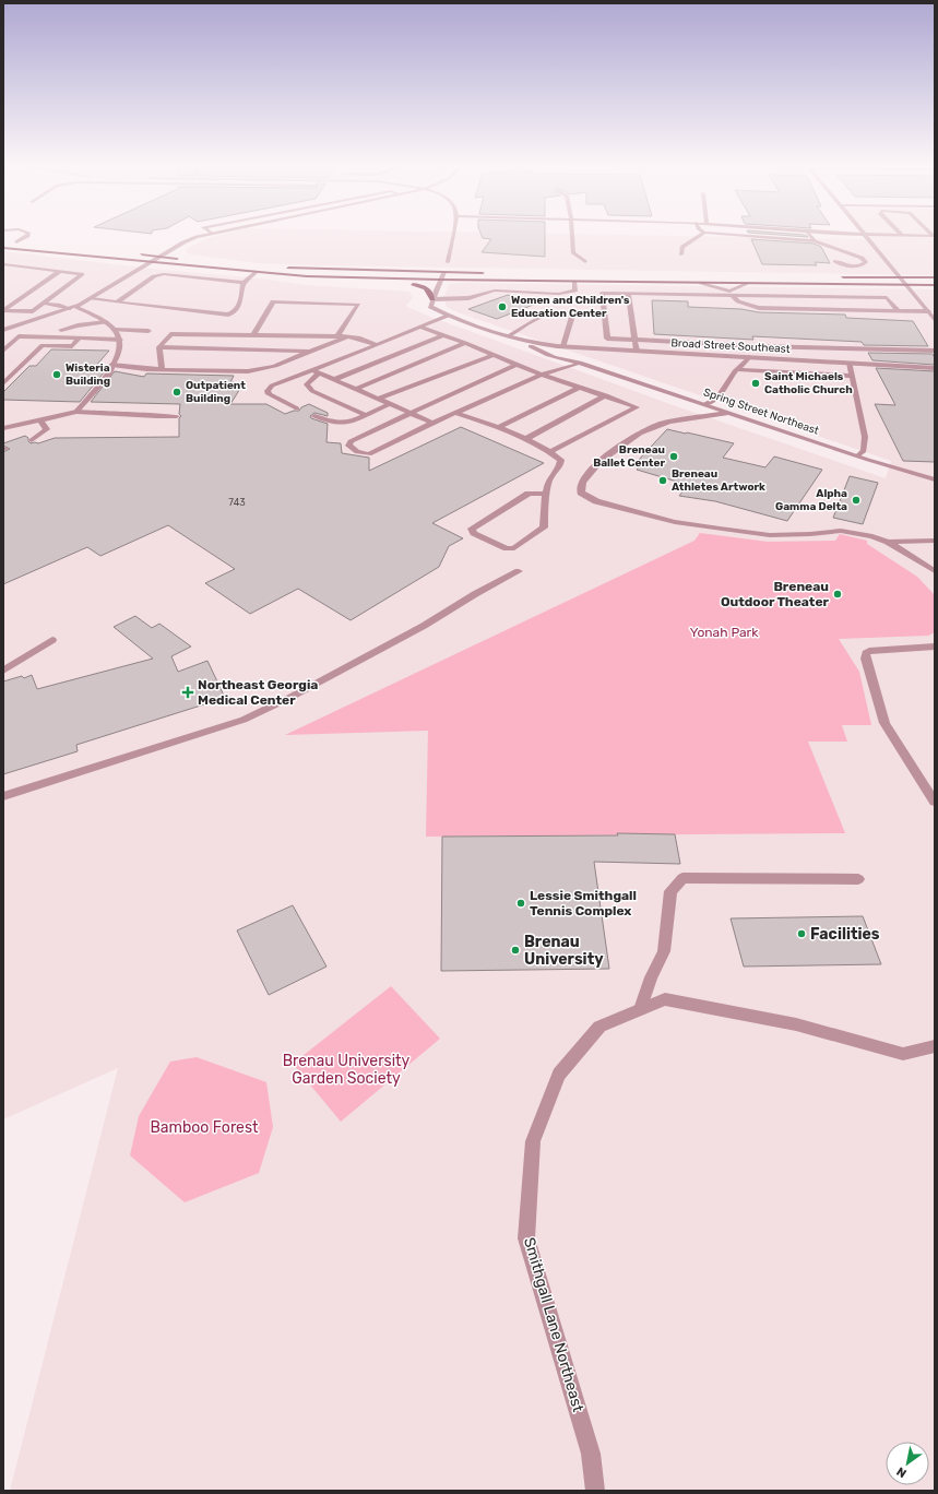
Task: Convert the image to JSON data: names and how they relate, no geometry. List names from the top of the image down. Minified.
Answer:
{"streets":{"street":["Broad Street Southeast","Spring Street Northeast","Smithgall Lane Northeast"]},"crossings":[["Broad Street Southeast","Spring Street Northeast"]],"parks":["Yonah Park","Brenau University Garden Society","Bamboo Forest"],"places":{"other":["Women and Children's Education Center","Wisteria Building","Saint Michaels Catholic Church","Outpatient Building","Breneau Ballet Center","Breneau Athletes Artwork","Alpha Gamma Delta","Breneau Outdoor Theater","Lessie Smithgall Tennis Complex","Facilities","Brenau University"],"health":["Northeast Georgia Medical Center"]},"house_numbers":["743"],"north":"bottom left"}
